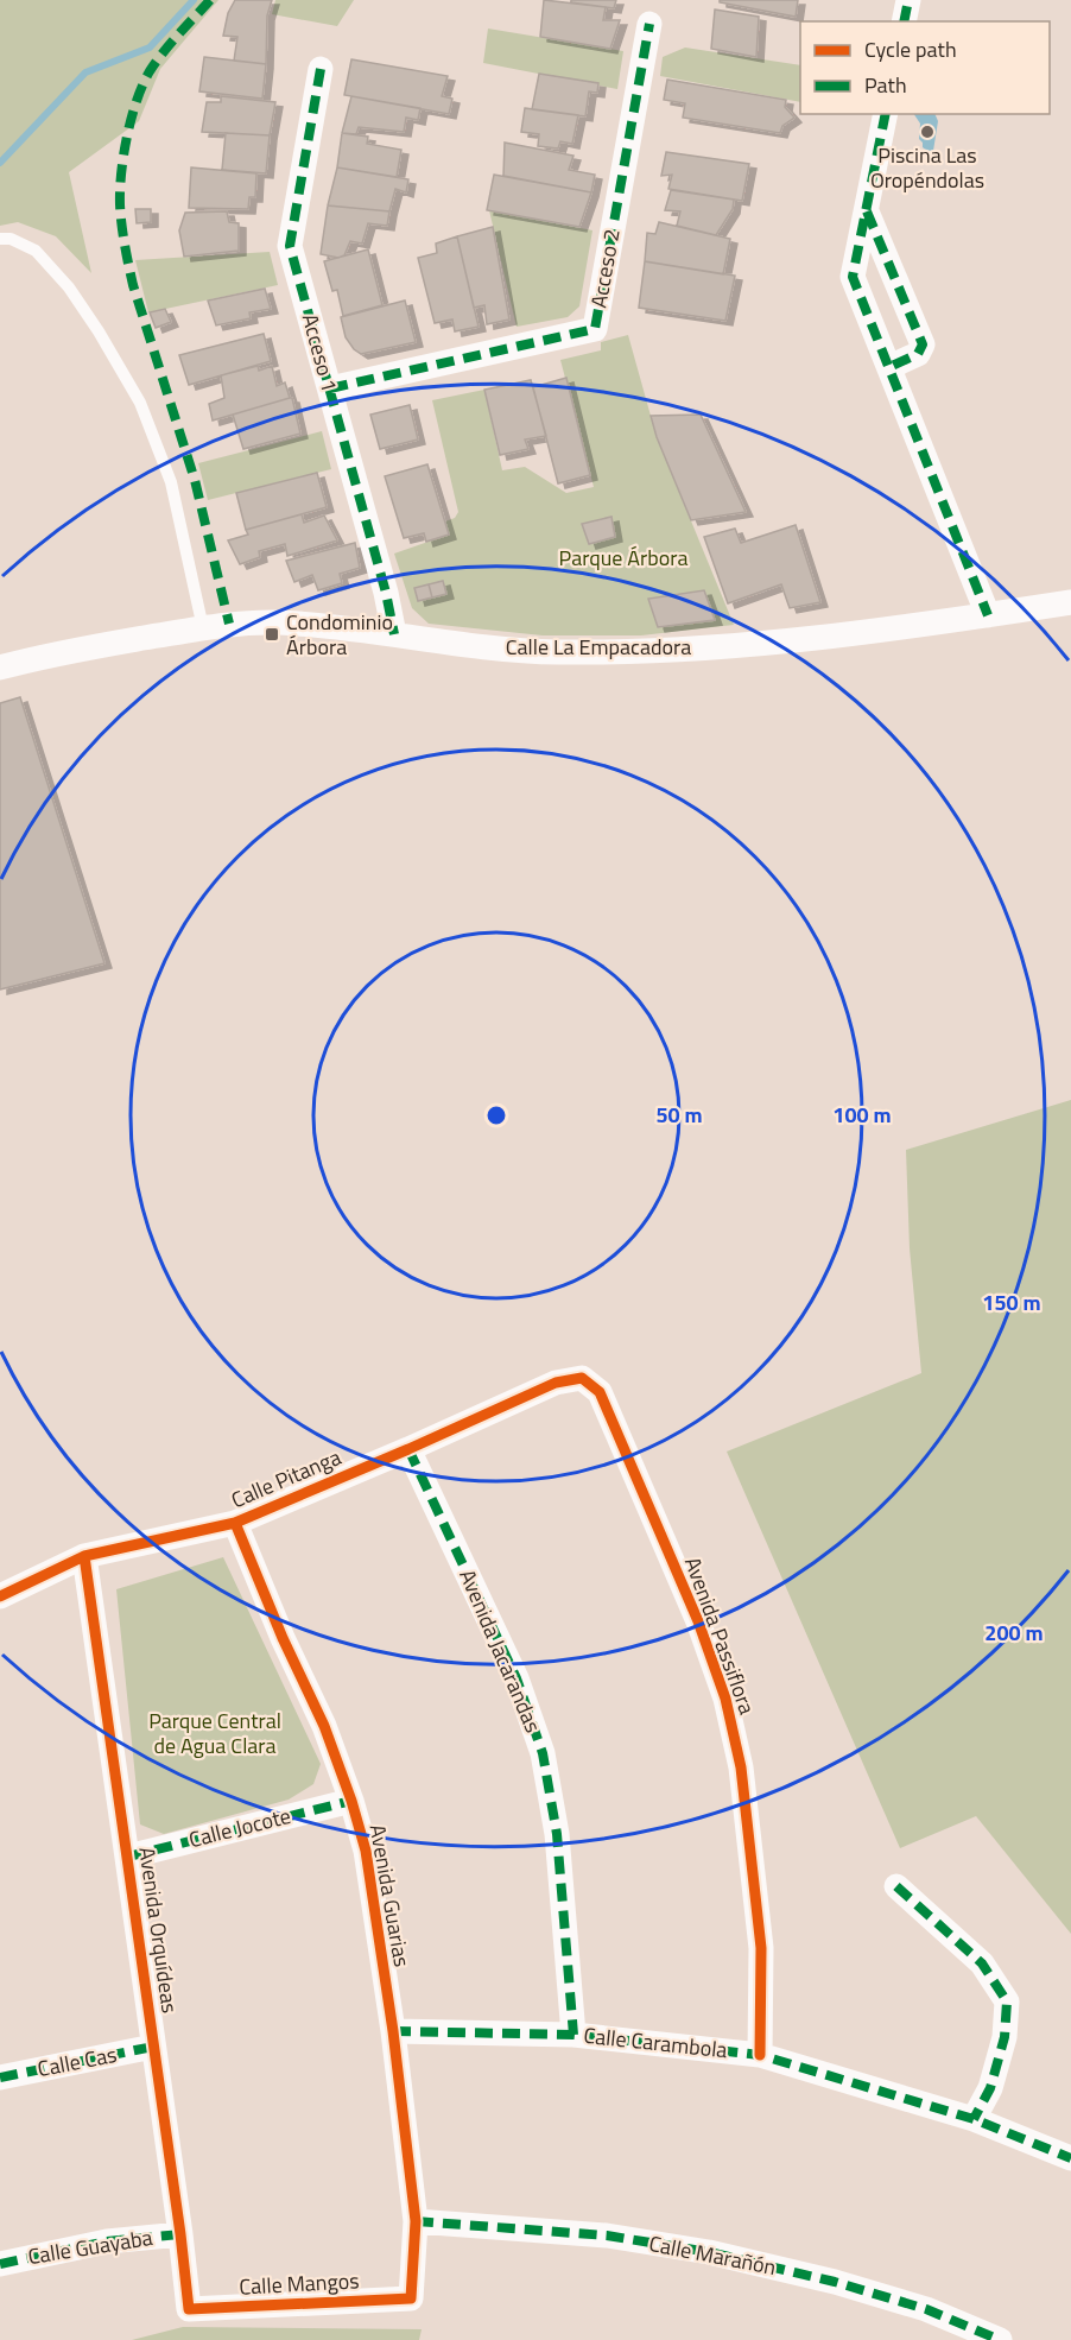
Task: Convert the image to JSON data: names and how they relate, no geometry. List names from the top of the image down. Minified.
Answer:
{"streets":{"street":["Acceso 2","Acceso 1","Calle La Empacadora","Calle Pitanga","Avenida Passiflora","Avenida Jacarandas","Calle Jocote","Avenida Guarias","Avenida Orquídeas","Calle Carambola","Calle Cas","Calle Guayaba","Calle Marañón","Calle Mangos"]},"crossings":[["Acceso 2","Acceso 1"],["Acceso 1","Calle La Empacadora"],["Calle Pitanga","Avenida Passiflora"],["Calle Pitanga","Avenida Jacarandas"],["Calle Pitanga","Avenida Guarias"],["Calle Pitanga","Avenida Orquídeas"],["Avenida Passiflora","Calle Carambola"],["Avenida Jacarandas","Calle Carambola"],["Calle Jocote","Avenida Guarias"],["Calle Jocote","Avenida Orquídeas"],["Avenida Guarias","Calle Carambola"],["Avenida Guarias","Calle Marañón"],["Avenida Guarias","Calle Mangos"],["Avenida Orquídeas","Calle Cas"],["Avenida Orquídeas","Calle Guayaba"],["Avenida Orquídeas","Calle Mangos"]],"parks":["Parque Árbora","Parque Central de Agua Clara"],"places":{"other":["Piscina Las Oropéndolas"],"transit":["Condominio Árbora"]},"legend":["Cycle path","Path"],"rings":["50 m","100 m","150 m","200 m"]}
